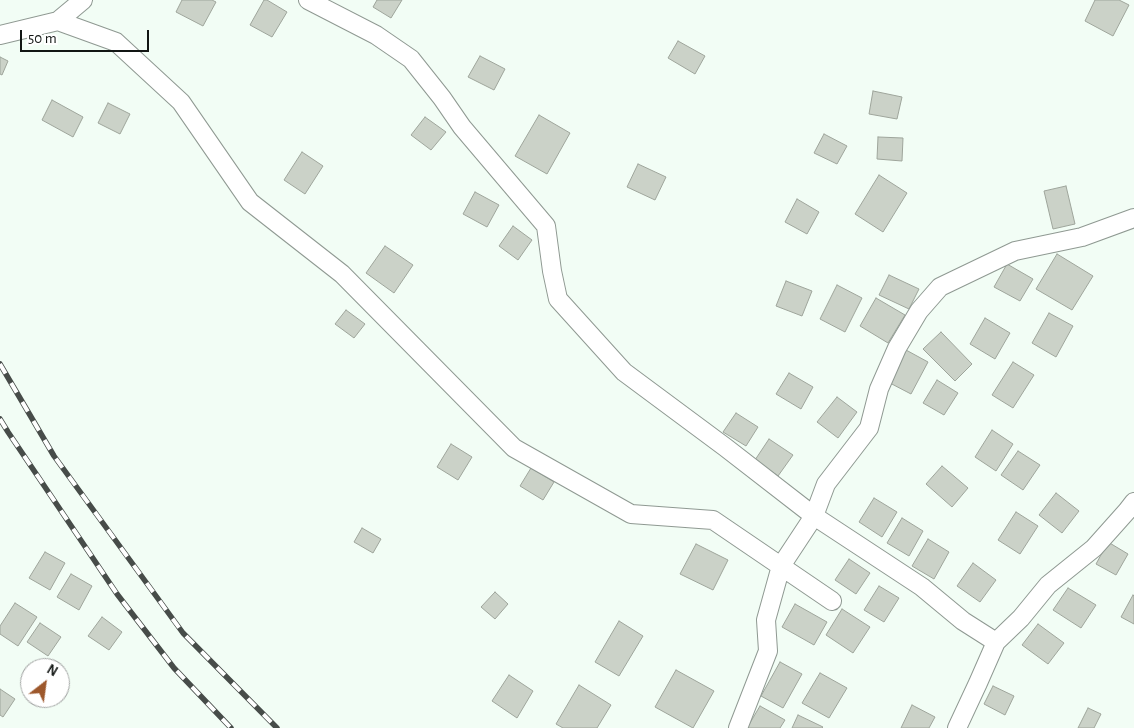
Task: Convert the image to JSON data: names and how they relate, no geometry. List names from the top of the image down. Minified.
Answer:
{"scale_bar":"50 m","north":"top right"}
